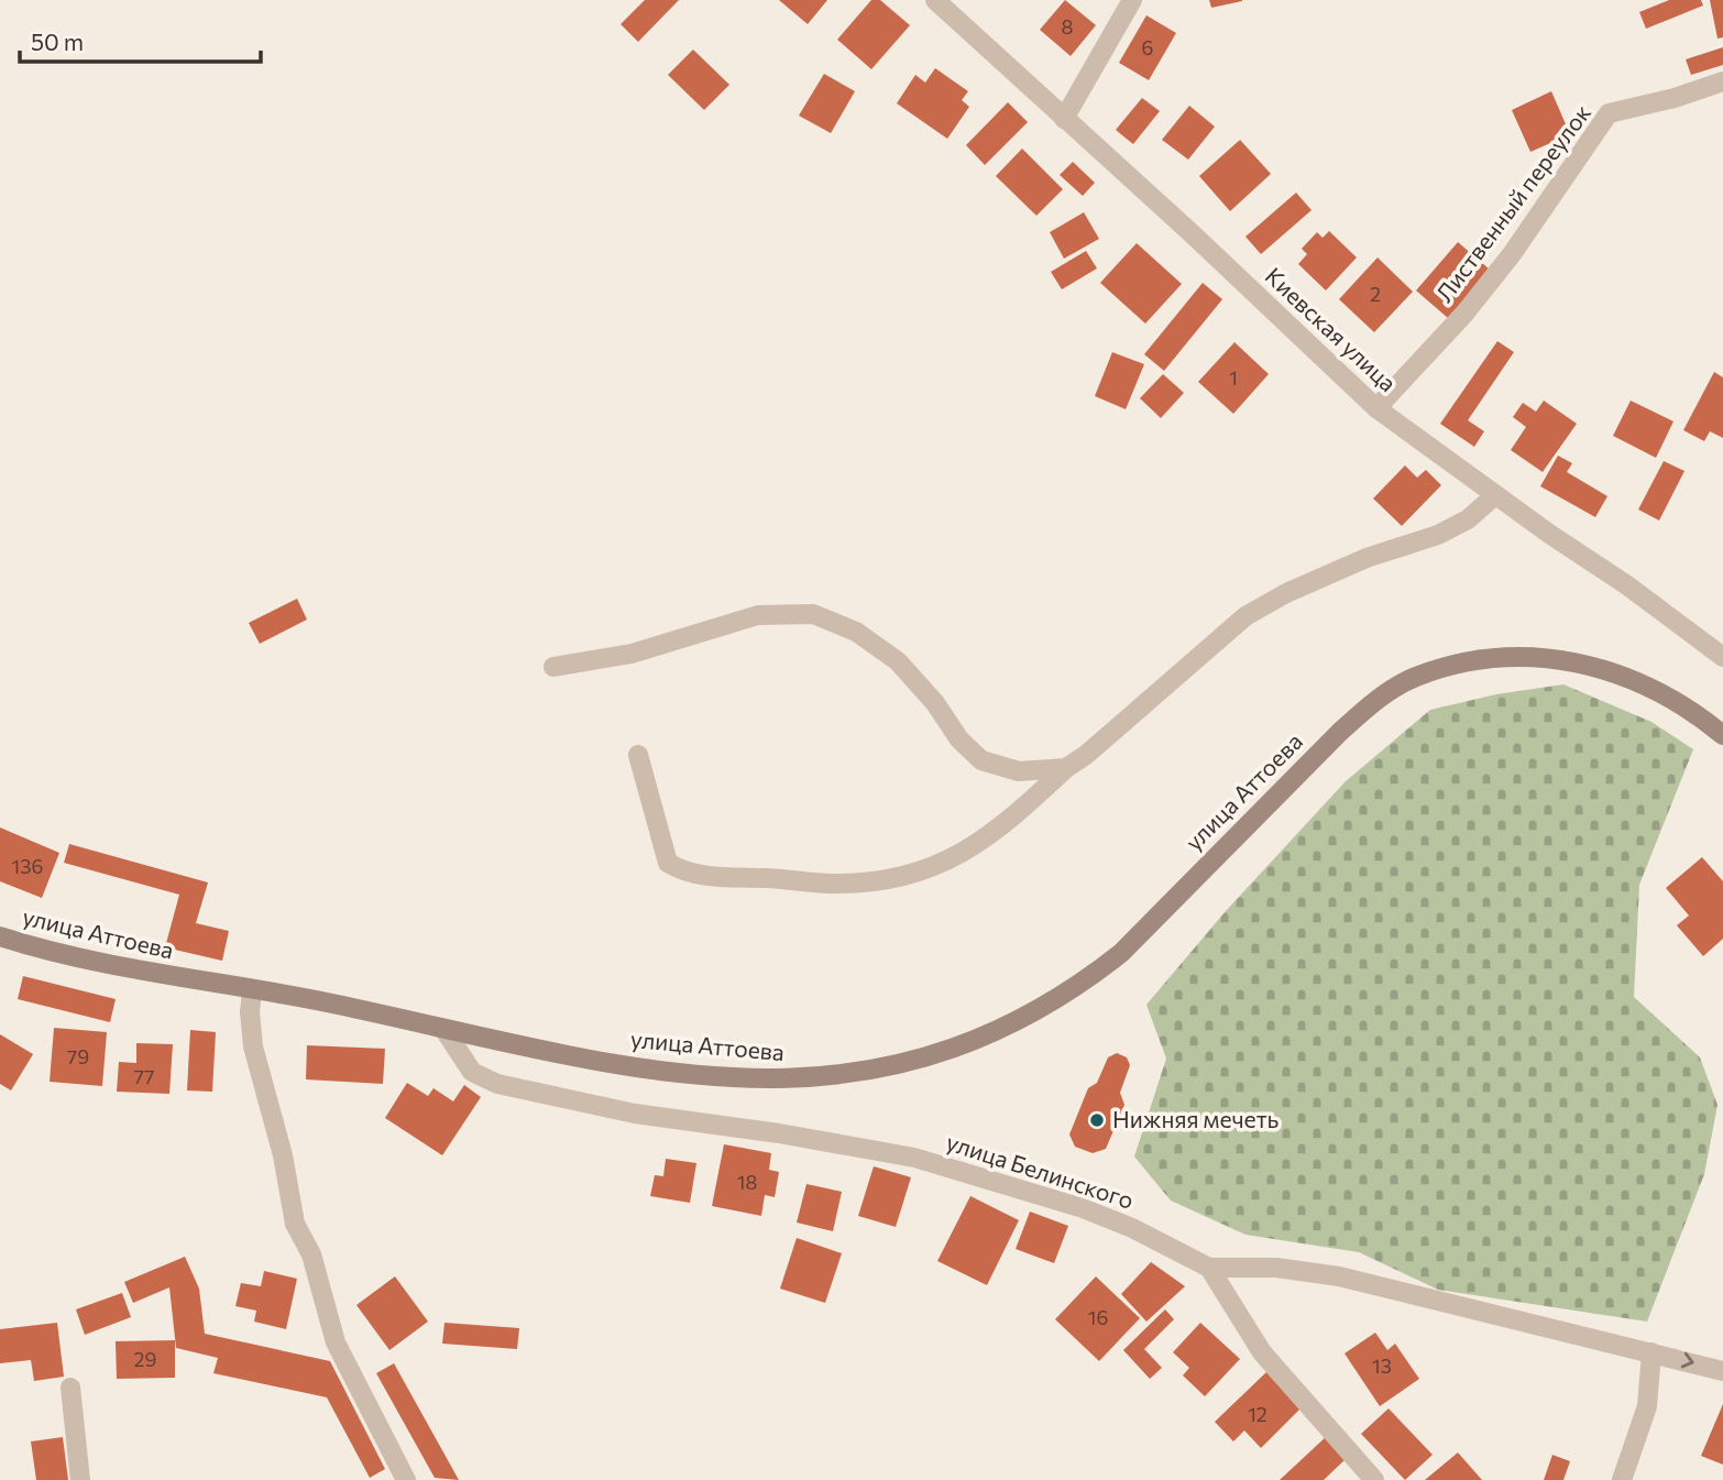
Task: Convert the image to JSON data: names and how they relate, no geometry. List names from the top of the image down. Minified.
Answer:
{"streets":{"street":["Лиственный переулок","Киевская улица","улица Аттоева","улица Белинского"]},"crossings":[["Лиственный переулок","Киевская улица"],["улица Аттоева","улица Белинского"]],"places":["Нижняя мечеть"],"house_numbers":["8","6","2","1","136","79","77","18","16","29","13","12"],"scale_bar":"50 m"}
